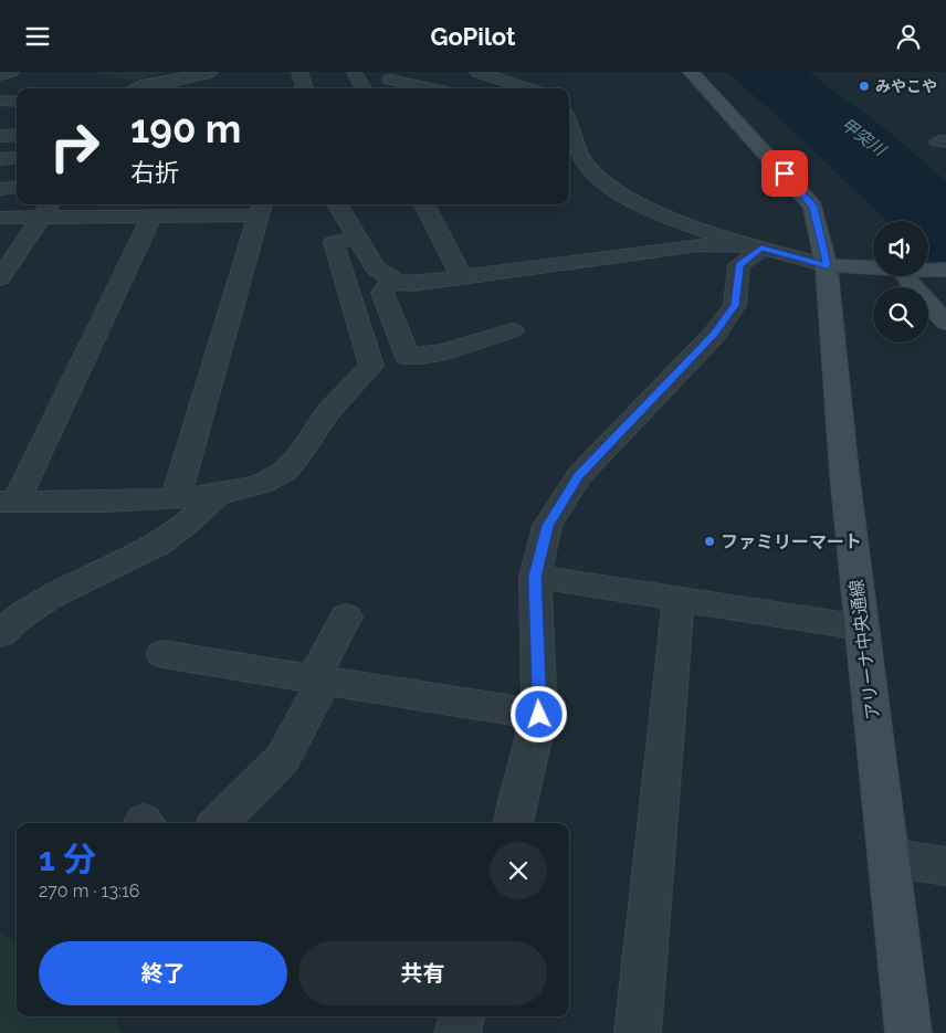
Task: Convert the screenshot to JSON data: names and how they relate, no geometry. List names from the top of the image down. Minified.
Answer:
{"streets":{"street":["アリーナ中央通線"]},"water":["甲突川"],"places":["みやこや","ファミリーマート"],"page":{"header":"GoPilot","turn":["190 m","右折"],"heading":["1 分","270 m · 13:16"],"buttons":["終了","共有"]}}
